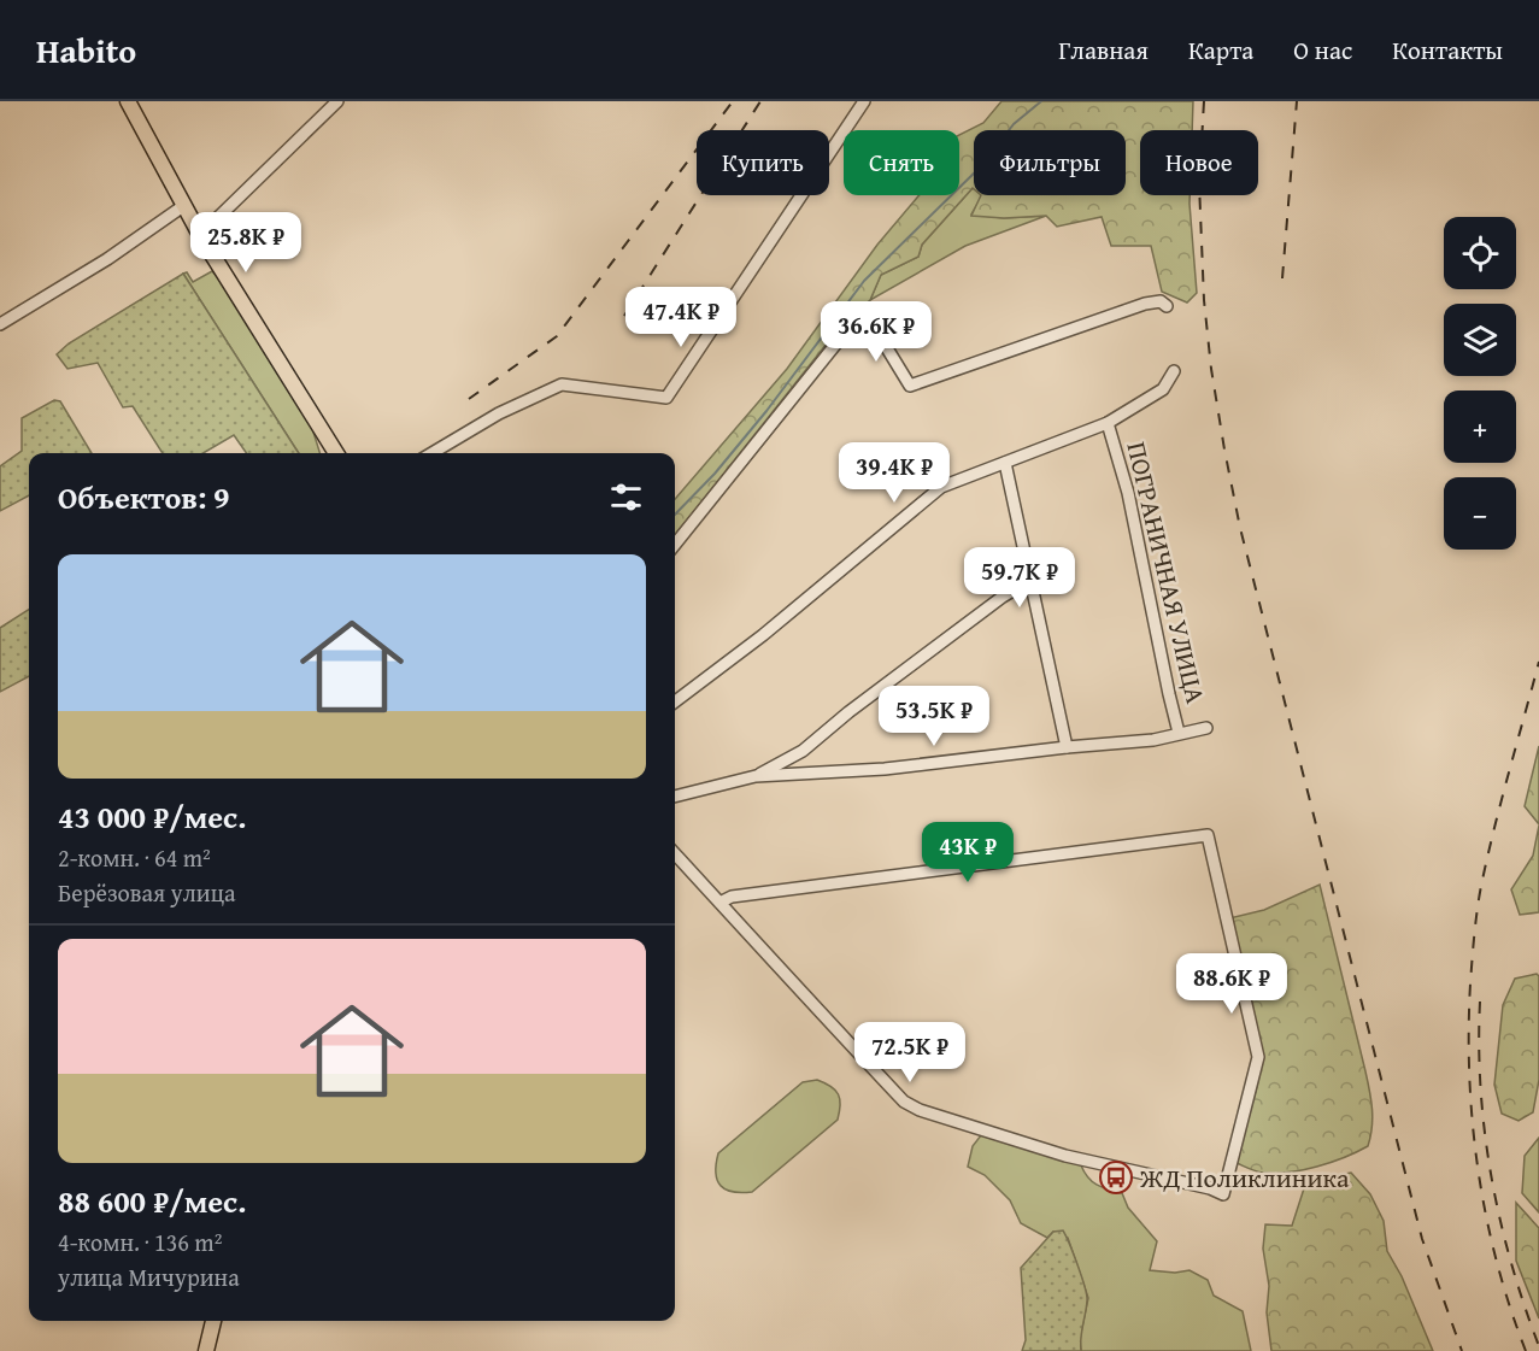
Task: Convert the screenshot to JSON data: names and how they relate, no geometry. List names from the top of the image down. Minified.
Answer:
{"streets":{"street":["ПОГРАНИЧНАЯ УЛИЦА"]},"places":{"bus stop":["ЖД Поликлиника"]},"page":{"header":"Habito","nav":["Главная","Карта","О нас","Контакты"],"chip":["Купить","Снять","Фильтры","Новое"],"price":["25.8K ₽","47.4K ₽","36.6K ₽","39.4K ₽","59.7K ₽","53.5K ₽","43K ₽","88.6K ₽","72.5K ₽"],"map_buttons":["+","−"],"heading":"Объектов: 9","list":[{"name":"43 000 ₽/мес.","note":"2-комн. · 64 m² · Берёзовая улица"},{"name":"88 600 ₽/мес.","note":"4-комн. · 136 m² · улица Мичурина"}]}}
